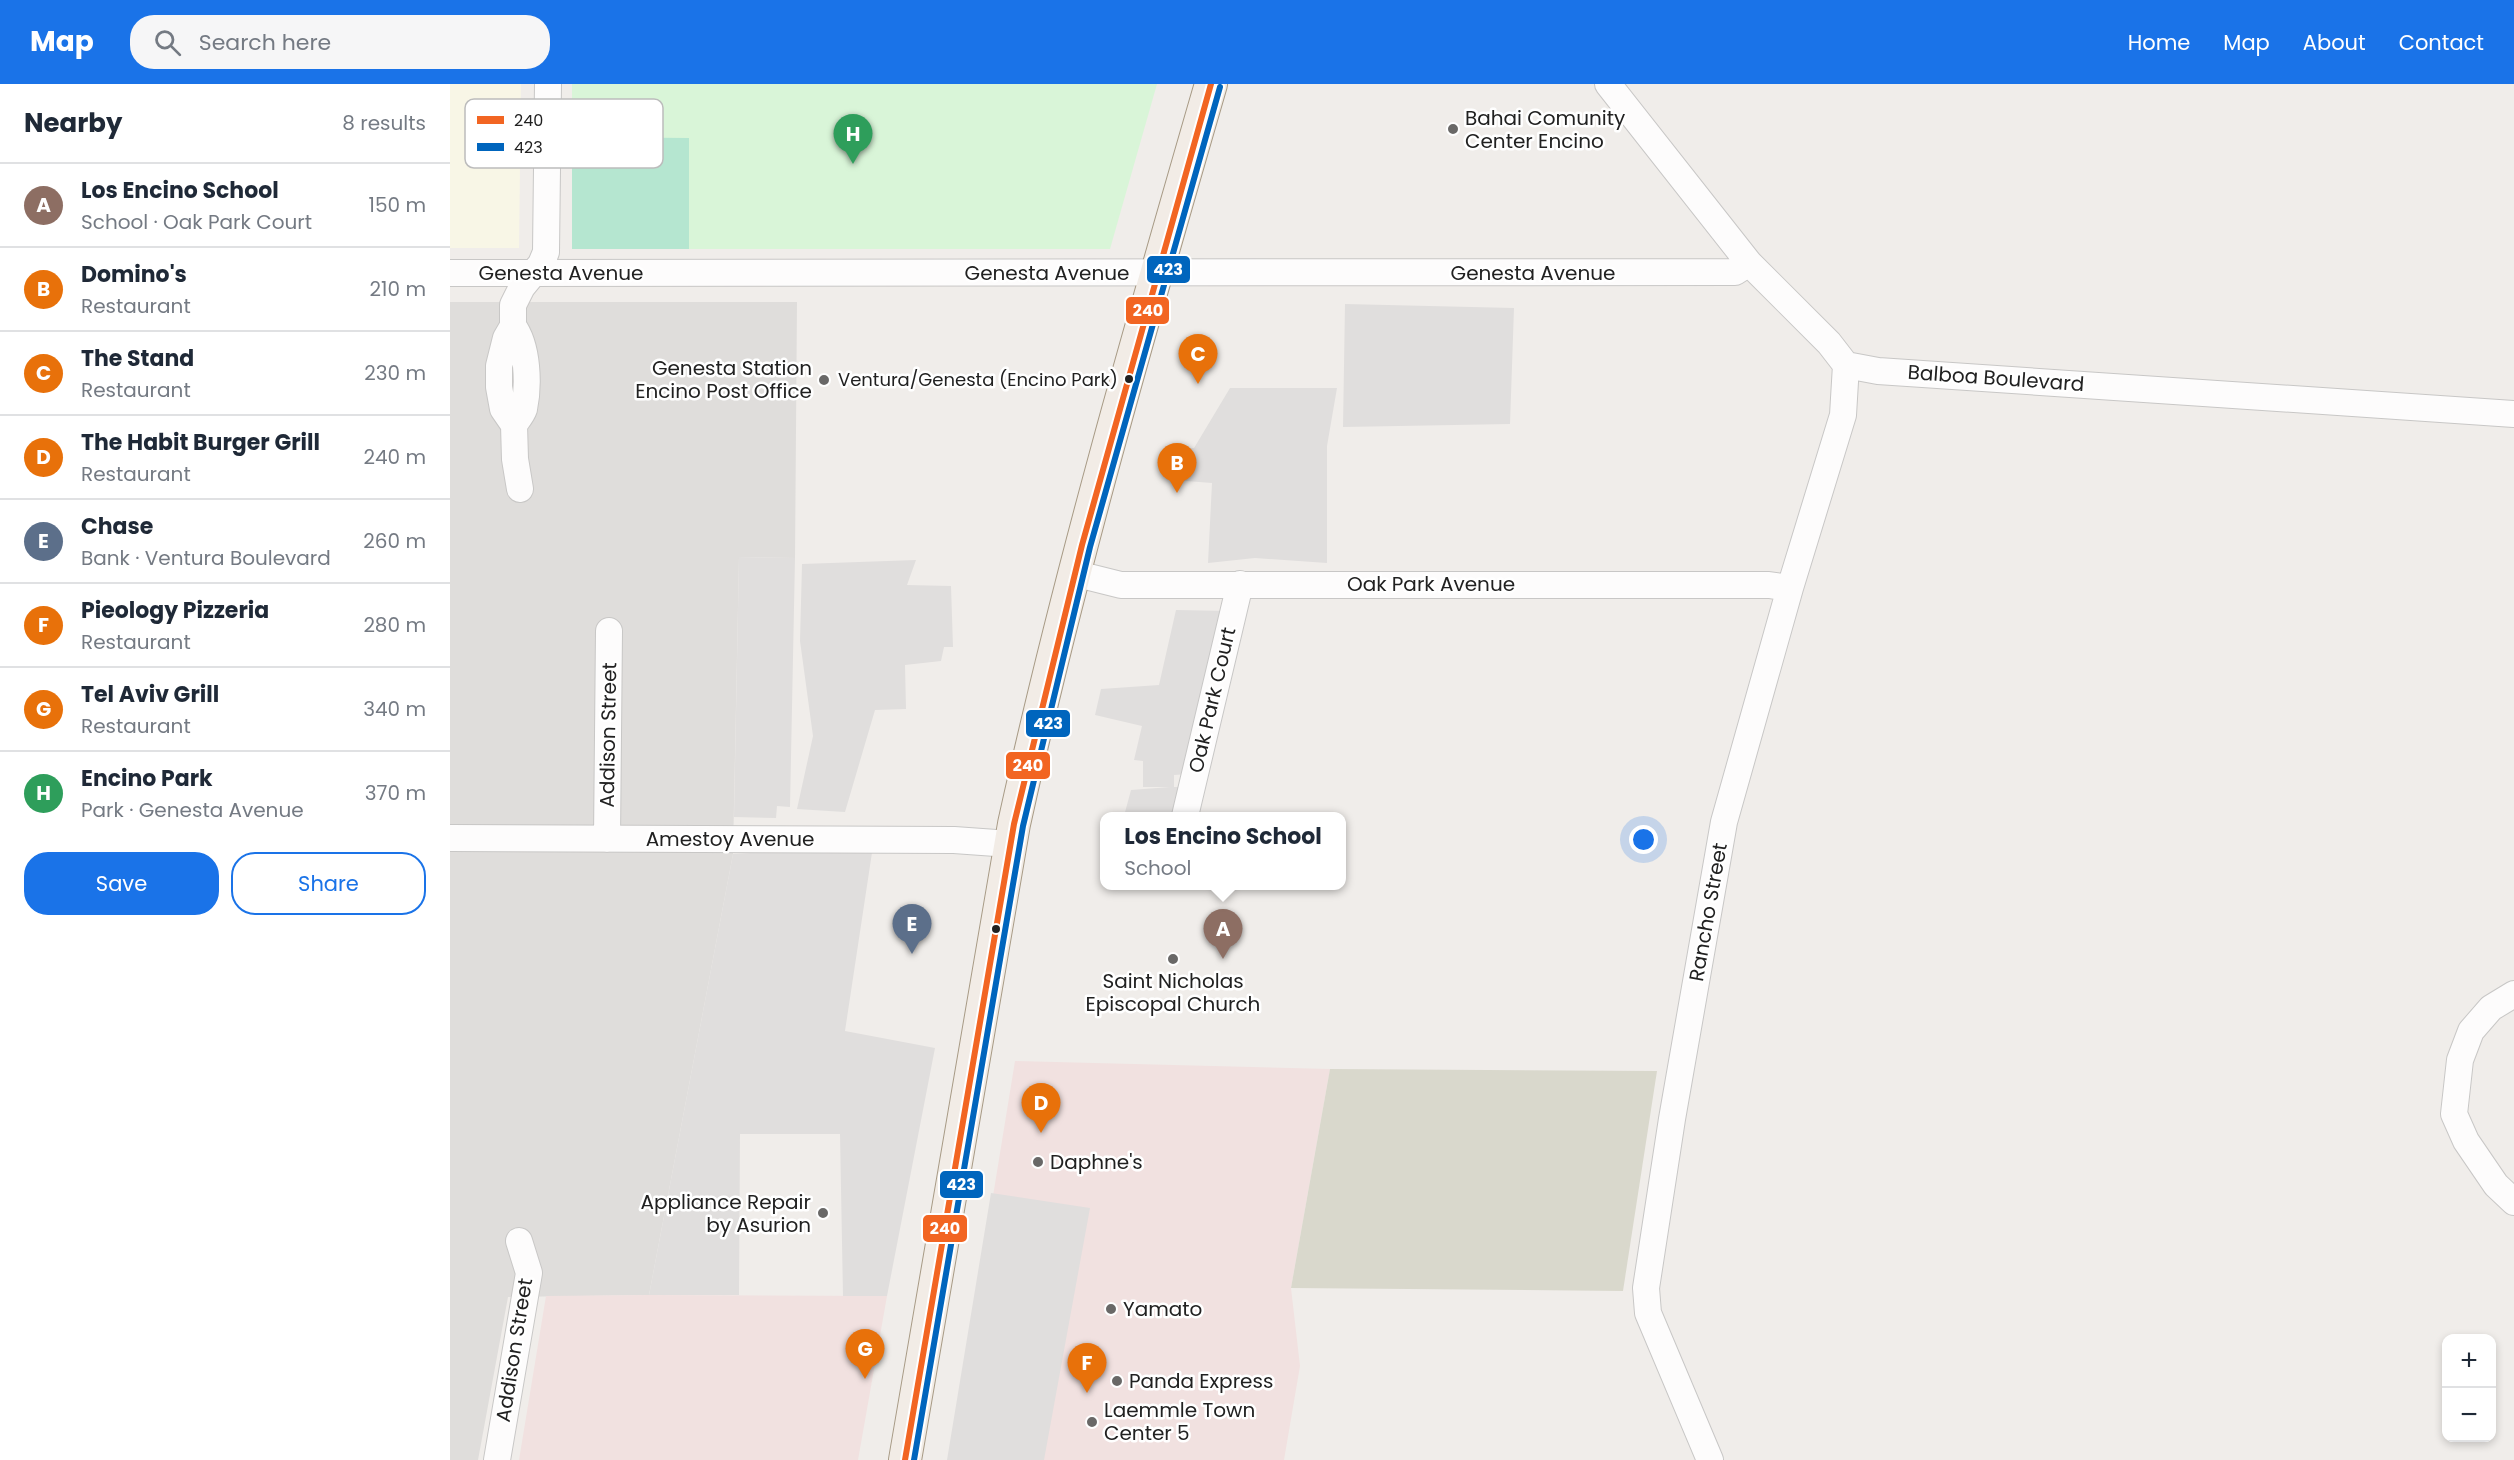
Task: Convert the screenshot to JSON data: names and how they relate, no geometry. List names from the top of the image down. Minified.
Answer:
{"streets":{"street":["Genesta Avenue","Balboa Boulevard","Oak Park Avenue","Oak Park Court","Addison Street","Amestoy Avenue","Rancho Street"]},"crossings":[["Balboa Boulevard","Rancho Street"],["Oak Park Avenue","Oak Park Court"],["Oak Park Avenue","Rancho Street"],["Addison Street","Amestoy Avenue"]],"places":["Bahai Comunity Center Encino","Ventura/Genesta (Encino Park)","Genesta Station Encino Post Office","Saint Nicholas Episcopal Church","Daphne's","Appliance Repair by Asurion","Yamato","Panda Express","Laemmle Town Center 5"],"lines":["transit line 240","transit line 423"],"legend":["240","423"],"page":{"header":"Map","search":"Search here","nav":["Home","Map","About","Contact"],"heading":["Nearby","8 results"],"pins":["H","C","B","E","A","D","G","F"],"list":[{"mark":"A","name":"Los Encino School","note":"School · Oak Park Court","value":"150 m"},{"mark":"B","name":"Domino's","note":"Restaurant","value":"210 m"},{"mark":"C","name":"The Stand","note":"Restaurant","value":"230 m"},{"mark":"D","name":"The Habit Burger Grill","note":"Restaurant","value":"240 m"},{"mark":"E","name":"Chase","note":"Bank · Ventura Boulevard","value":"260 m"},{"mark":"F","name":"Pieology Pizzeria","note":"Restaurant","value":"280 m"},{"mark":"G","name":"Tel Aviv Grill","note":"Restaurant","value":"340 m"},{"mark":"H","name":"Encino Park","note":"Park · Genesta Avenue","value":"370 m"}],"popup":["Los Encino School","School"],"buttons":["Save","Share"],"map_buttons":["+","−"]}}
